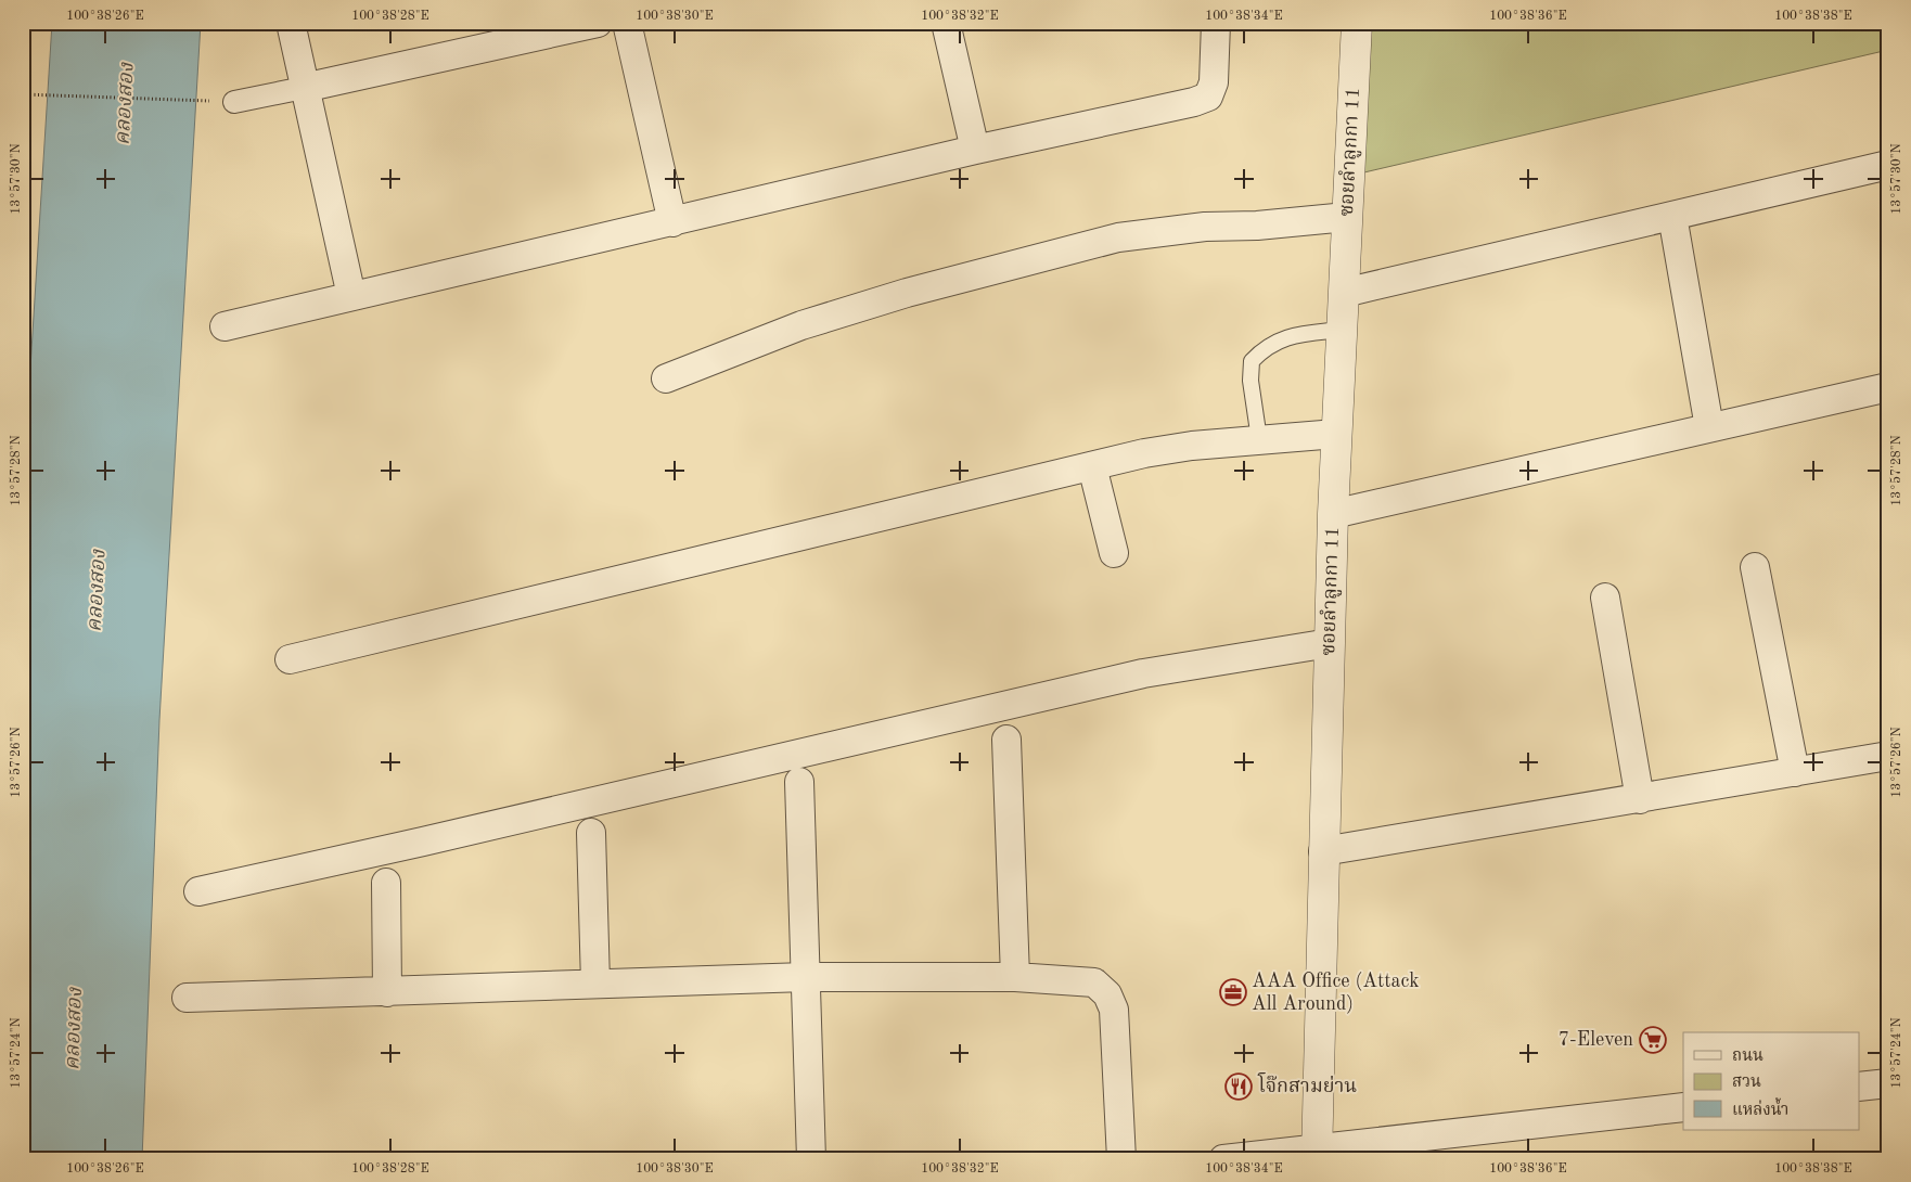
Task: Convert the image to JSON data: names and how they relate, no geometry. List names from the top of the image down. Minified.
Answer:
{"streets":{"street":["ซอยลำลูกกา 11"]},"water":["คลองสอง"],"places":{"office":["AAA Office (Attack All Around)"],"supermarket":["7-Eleven"],"restaurant":["โจ๊กสามย่าน"]},"legend":["ถนน","สวน","แหล่งน้ำ"],"coordinates":["100°38'26\"E","100°38'28\"E","100°38'30\"E","100°38'32\"E","100°38'34\"E","100°38'36\"E","100°38'38\"E","13°57'30\"N","13°57'28\"N","13°57'26\"N","13°57'24\"N"]}
